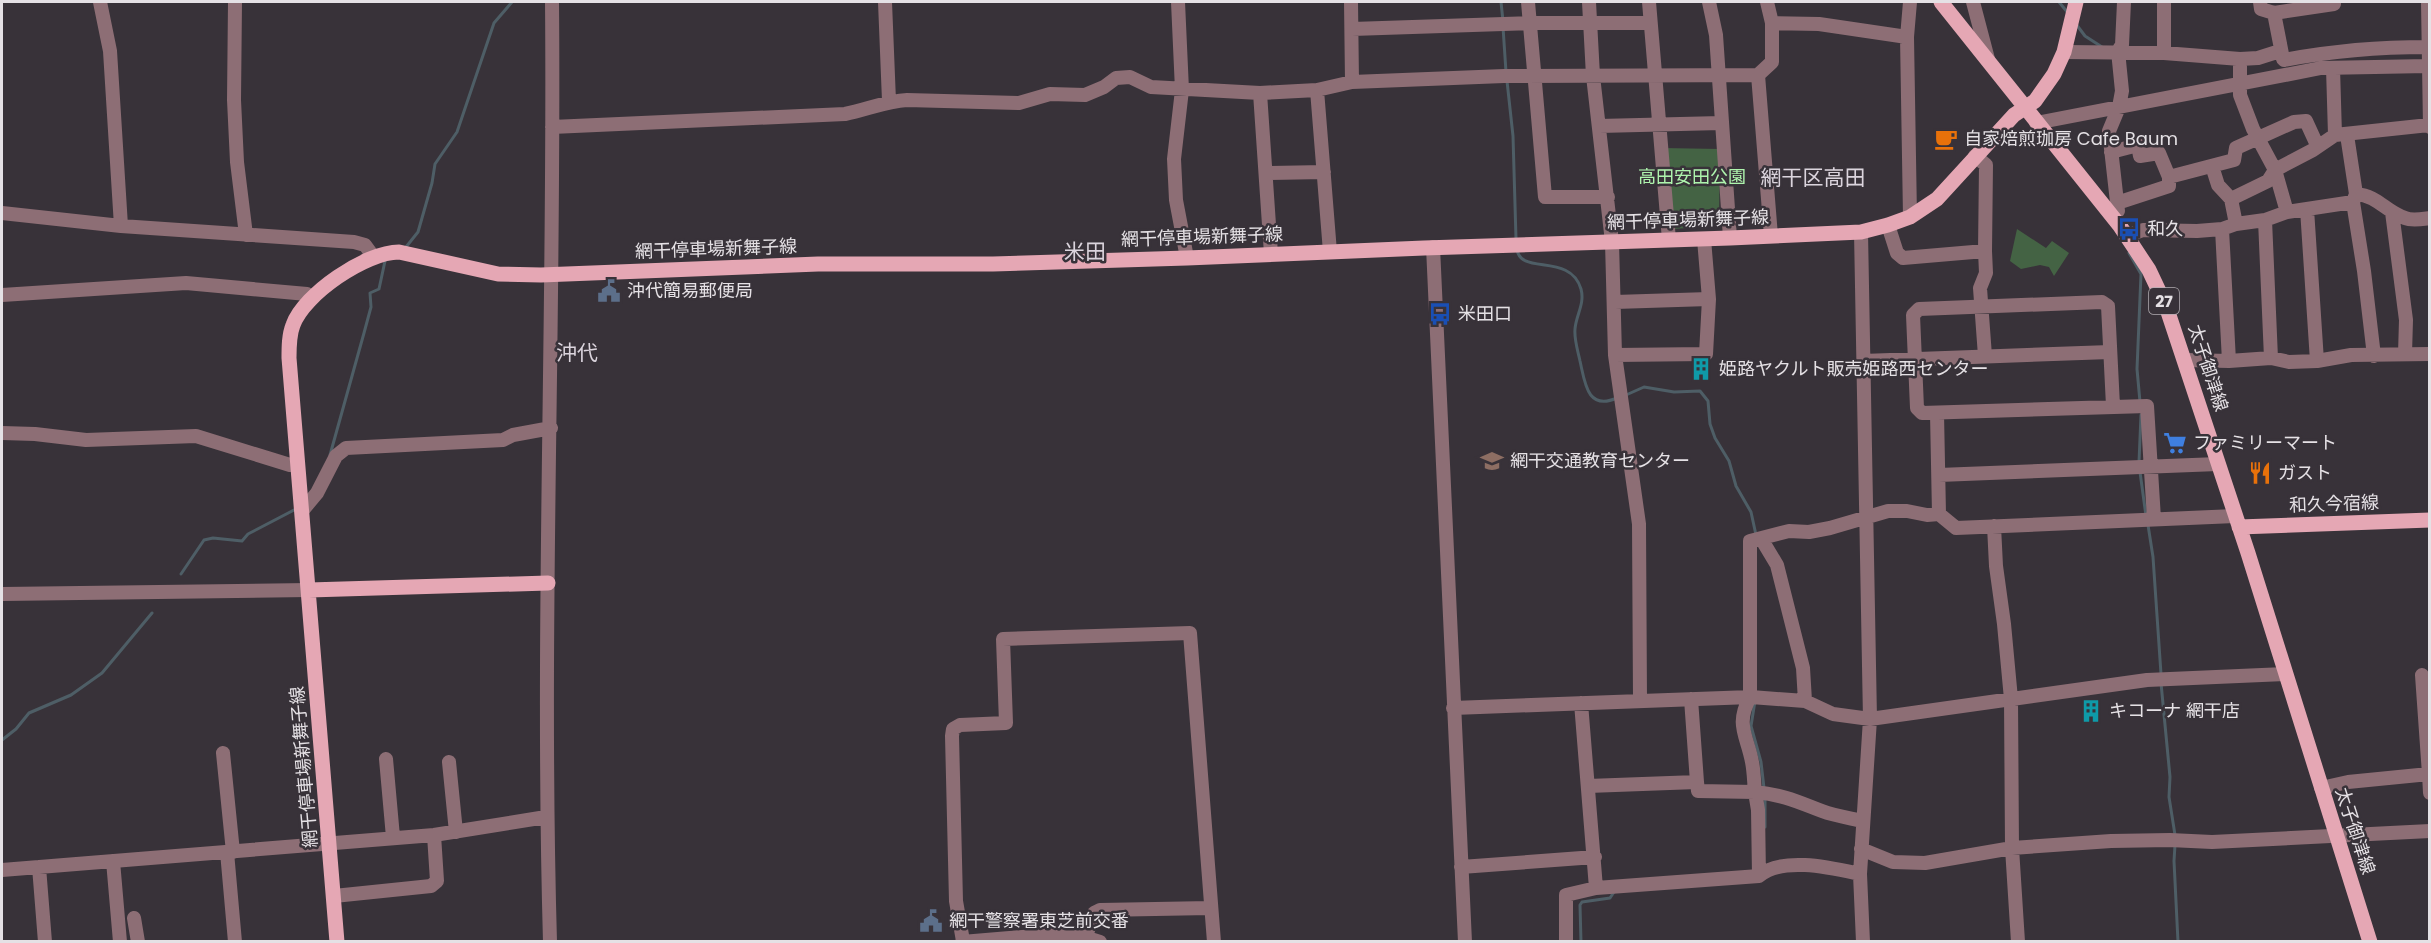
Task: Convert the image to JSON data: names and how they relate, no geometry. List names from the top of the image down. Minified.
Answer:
{"streets":{"main road":["網干停車場新舞子線","27","太子御津線","和久今宿線"]},"crossings":[["網干停車場新舞子線","太子御津線"],["太子御津線","和久今宿線"]],"districts":["網干区高田","米田","沖代"],"parks":["高田安田公園"],"places":{"cafe":["自家焙煎珈房 Cafe Baum"],"bus stop":["和久","米田口"],"public building":["沖代簡易郵便局","網干警察署東芝前交番"],"building":["姫路ヤクルト販売姫路西センター","キコーナ 網干店"],"supermarket":["ファミリーマート"],"school or university":["網干交通教育センター"],"restaurant":["ガスト"]}}
